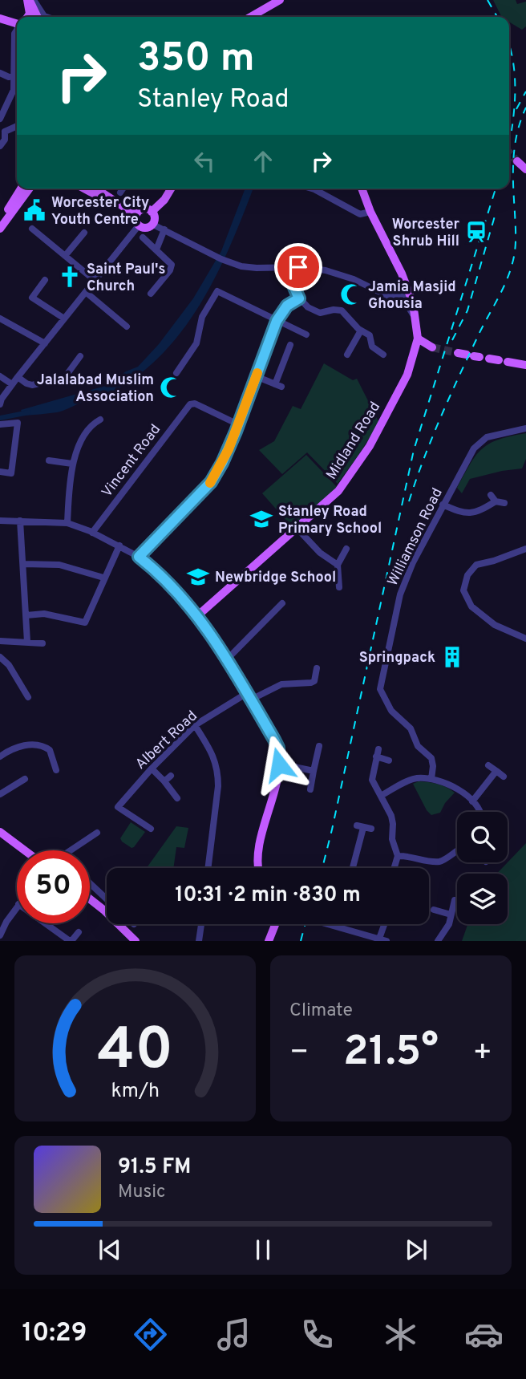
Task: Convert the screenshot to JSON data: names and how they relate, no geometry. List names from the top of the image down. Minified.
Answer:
{"streets":{"main road":["Midland Road"],"street":["Vincent Road","Williamson Road","Albert Road"]},"places":{"public building":["Worcester City Youth Centre"],"station":["Worcester Shrub Hill"],"church":["Saint Paul's Church"],"mosque":["Jamia Masjid Ghousia","Jalalabad Muslim Association"],"school or university":["Stanley Road Primary School","Newbridge School"],"building":["Springpack"]},"page":{"turn":["350 m","Stanley Road"],"limit":"50","trip":"10:31 · 2 min · 830 m","tile":"Climate","heat":["−","21.5°","+"],"song":["91.5 FM","Music"],"tabs":"10:29","gauge":["40","km/h"]}}
